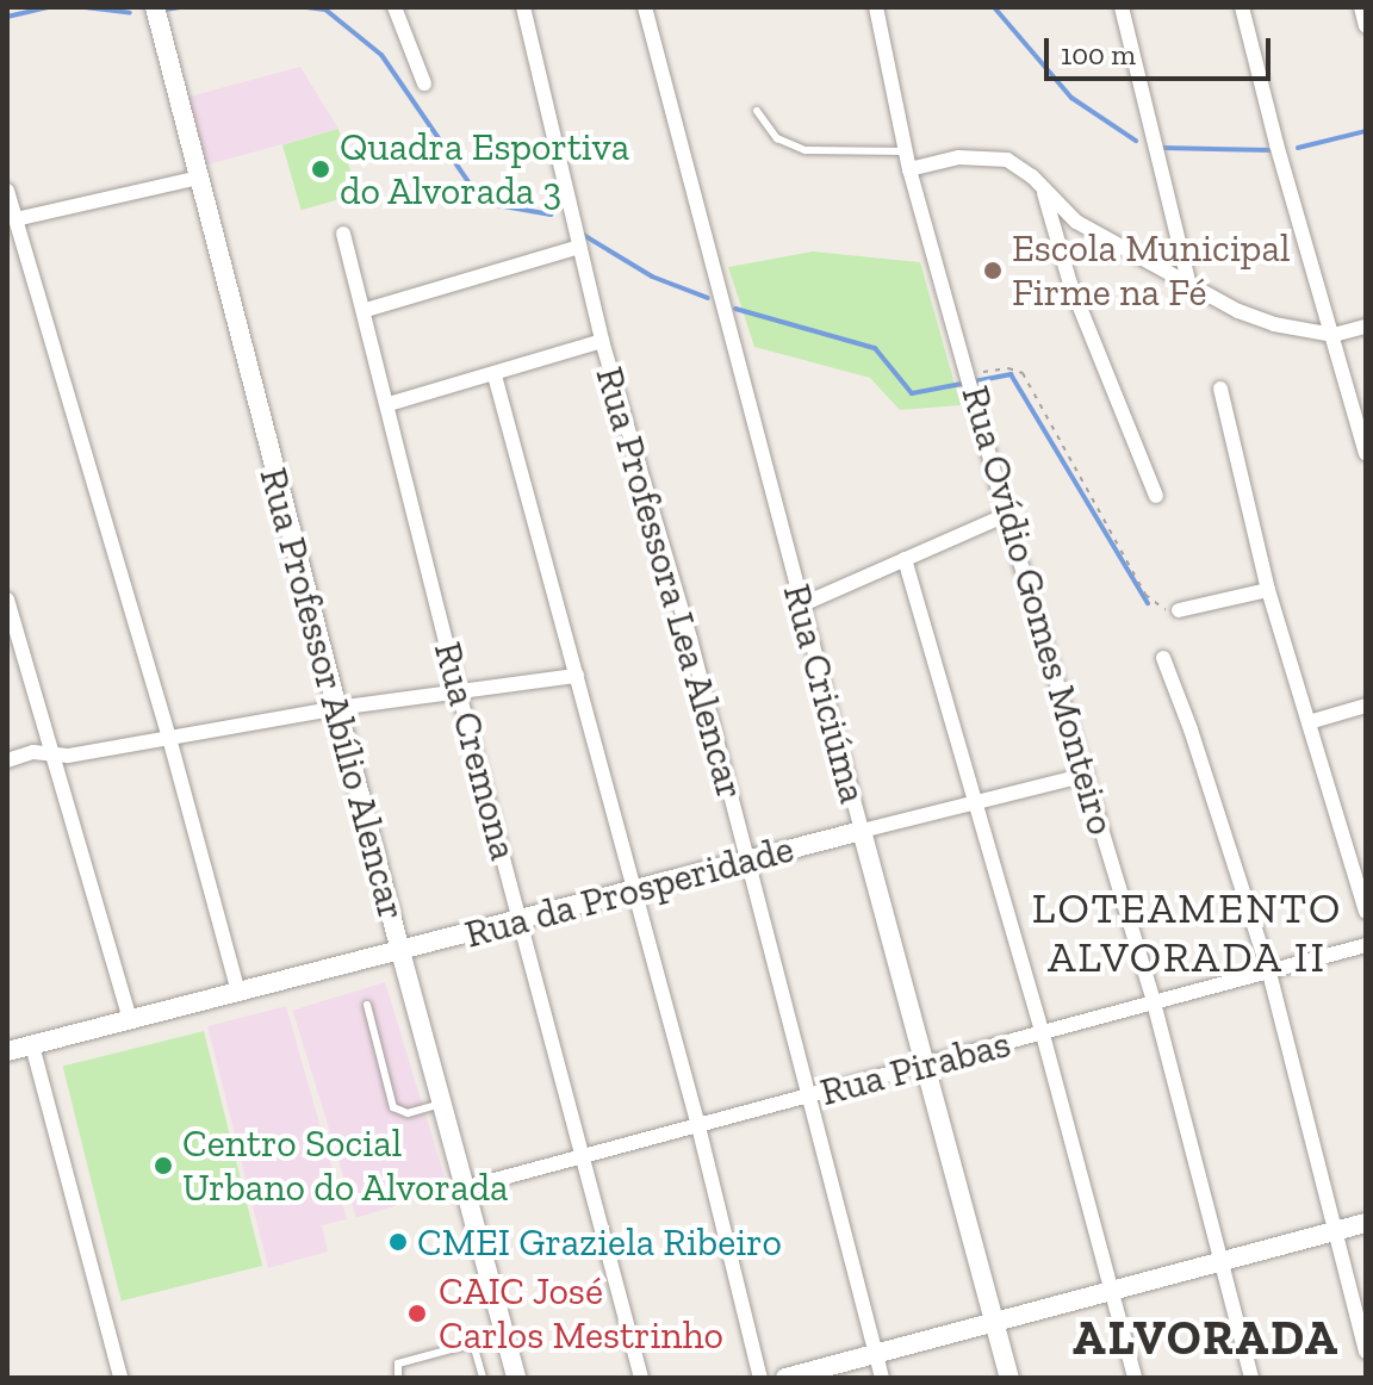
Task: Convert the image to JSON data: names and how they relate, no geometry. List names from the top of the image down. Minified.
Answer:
{"streets":{"street":["Rua Professora Lea Alencar","Rua Ovídio Gomes Monteiro","Rua Professor Abílio Alencar","Rua Criciúma","Rua Cremona","Rua da Prosperidade","Rua Pirabas"]},"crossings":[["Rua Professora Lea Alencar","Rua da Prosperidade"],["Rua Professora Lea Alencar","Rua Pirabas"],["Rua Ovídio Gomes Monteiro","Rua da Prosperidade"],["Rua Ovídio Gomes Monteiro","Rua Pirabas"],["Rua Professor Abílio Alencar","Rua da Prosperidade"],["Rua Professor Abílio Alencar","Rua Pirabas"],["Rua Criciúma","Rua da Prosperidade"],["Rua Criciúma","Rua Pirabas"],["Rua Cremona","Rua da Prosperidade"],["Rua Cremona","Rua Pirabas"]],"districts":["LOTEAMENTO ALVORADA II","ALVORADA"],"places":["Quadra Esportiva do Alvorada 3","Escola Municipal Firme na Fé","Centro Social Urbano do Alvorada","CMEI Graziela Ribeiro","CAIC José Carlos Mestrinho"],"scale_bar":"100 m"}
